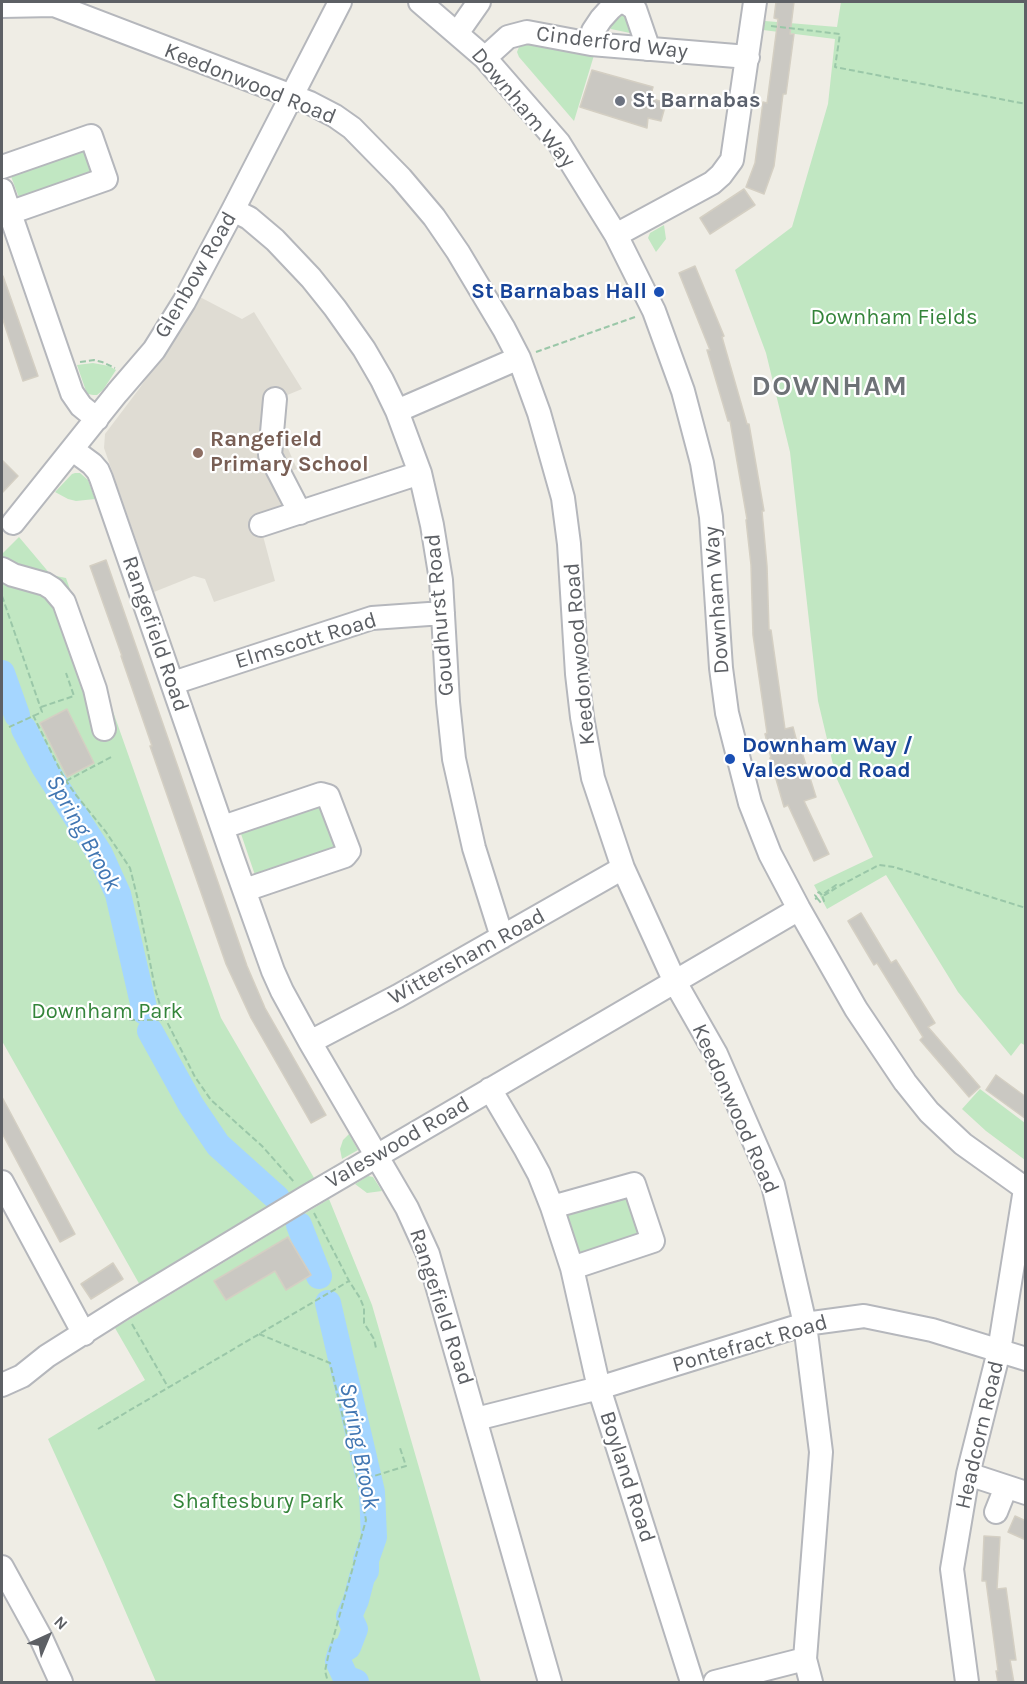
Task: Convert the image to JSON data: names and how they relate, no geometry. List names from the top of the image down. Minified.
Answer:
{"streets":{"street":["Cinderford Way","Keedonwood Road","Downham Way","Glenbow Road","Goudhurst Road","Rangefield Road","Elmscott Road","Wittersham Road","Valeswood Road","Pontefract Road","Headcorn Road","Boyland Road"]},"crossings":[["Cinderford Way","Downham Way"],["Keedonwood Road","Glenbow Road"],["Keedonwood Road","Wittersham Road"],["Keedonwood Road","Valeswood Road"],["Keedonwood Road","Pontefract Road"],["Downham Way","Valeswood Road"],["Downham Way","Headcorn Road"],["Glenbow Road","Goudhurst Road"],["Glenbow Road","Rangefield Road"],["Goudhurst Road","Elmscott Road"],["Goudhurst Road","Wittersham Road"],["Rangefield Road","Elmscott Road"],["Rangefield Road","Wittersham Road"],["Rangefield Road","Valeswood Road"],["Rangefield Road","Pontefract Road"],["Valeswood Road","Boyland Road"],["Pontefract Road","Headcorn Road"],["Pontefract Road","Boyland Road"]],"districts":["DOWNHAM"],"water":["Spring Brook"],"parks":["Downham Fields","Downham Park","Shaftesbury Park"],"places":["St Barnabas","St Barnabas Hall","Rangefield Primary School","Downham Way / Valeswood Road"],"north":"top right"}
